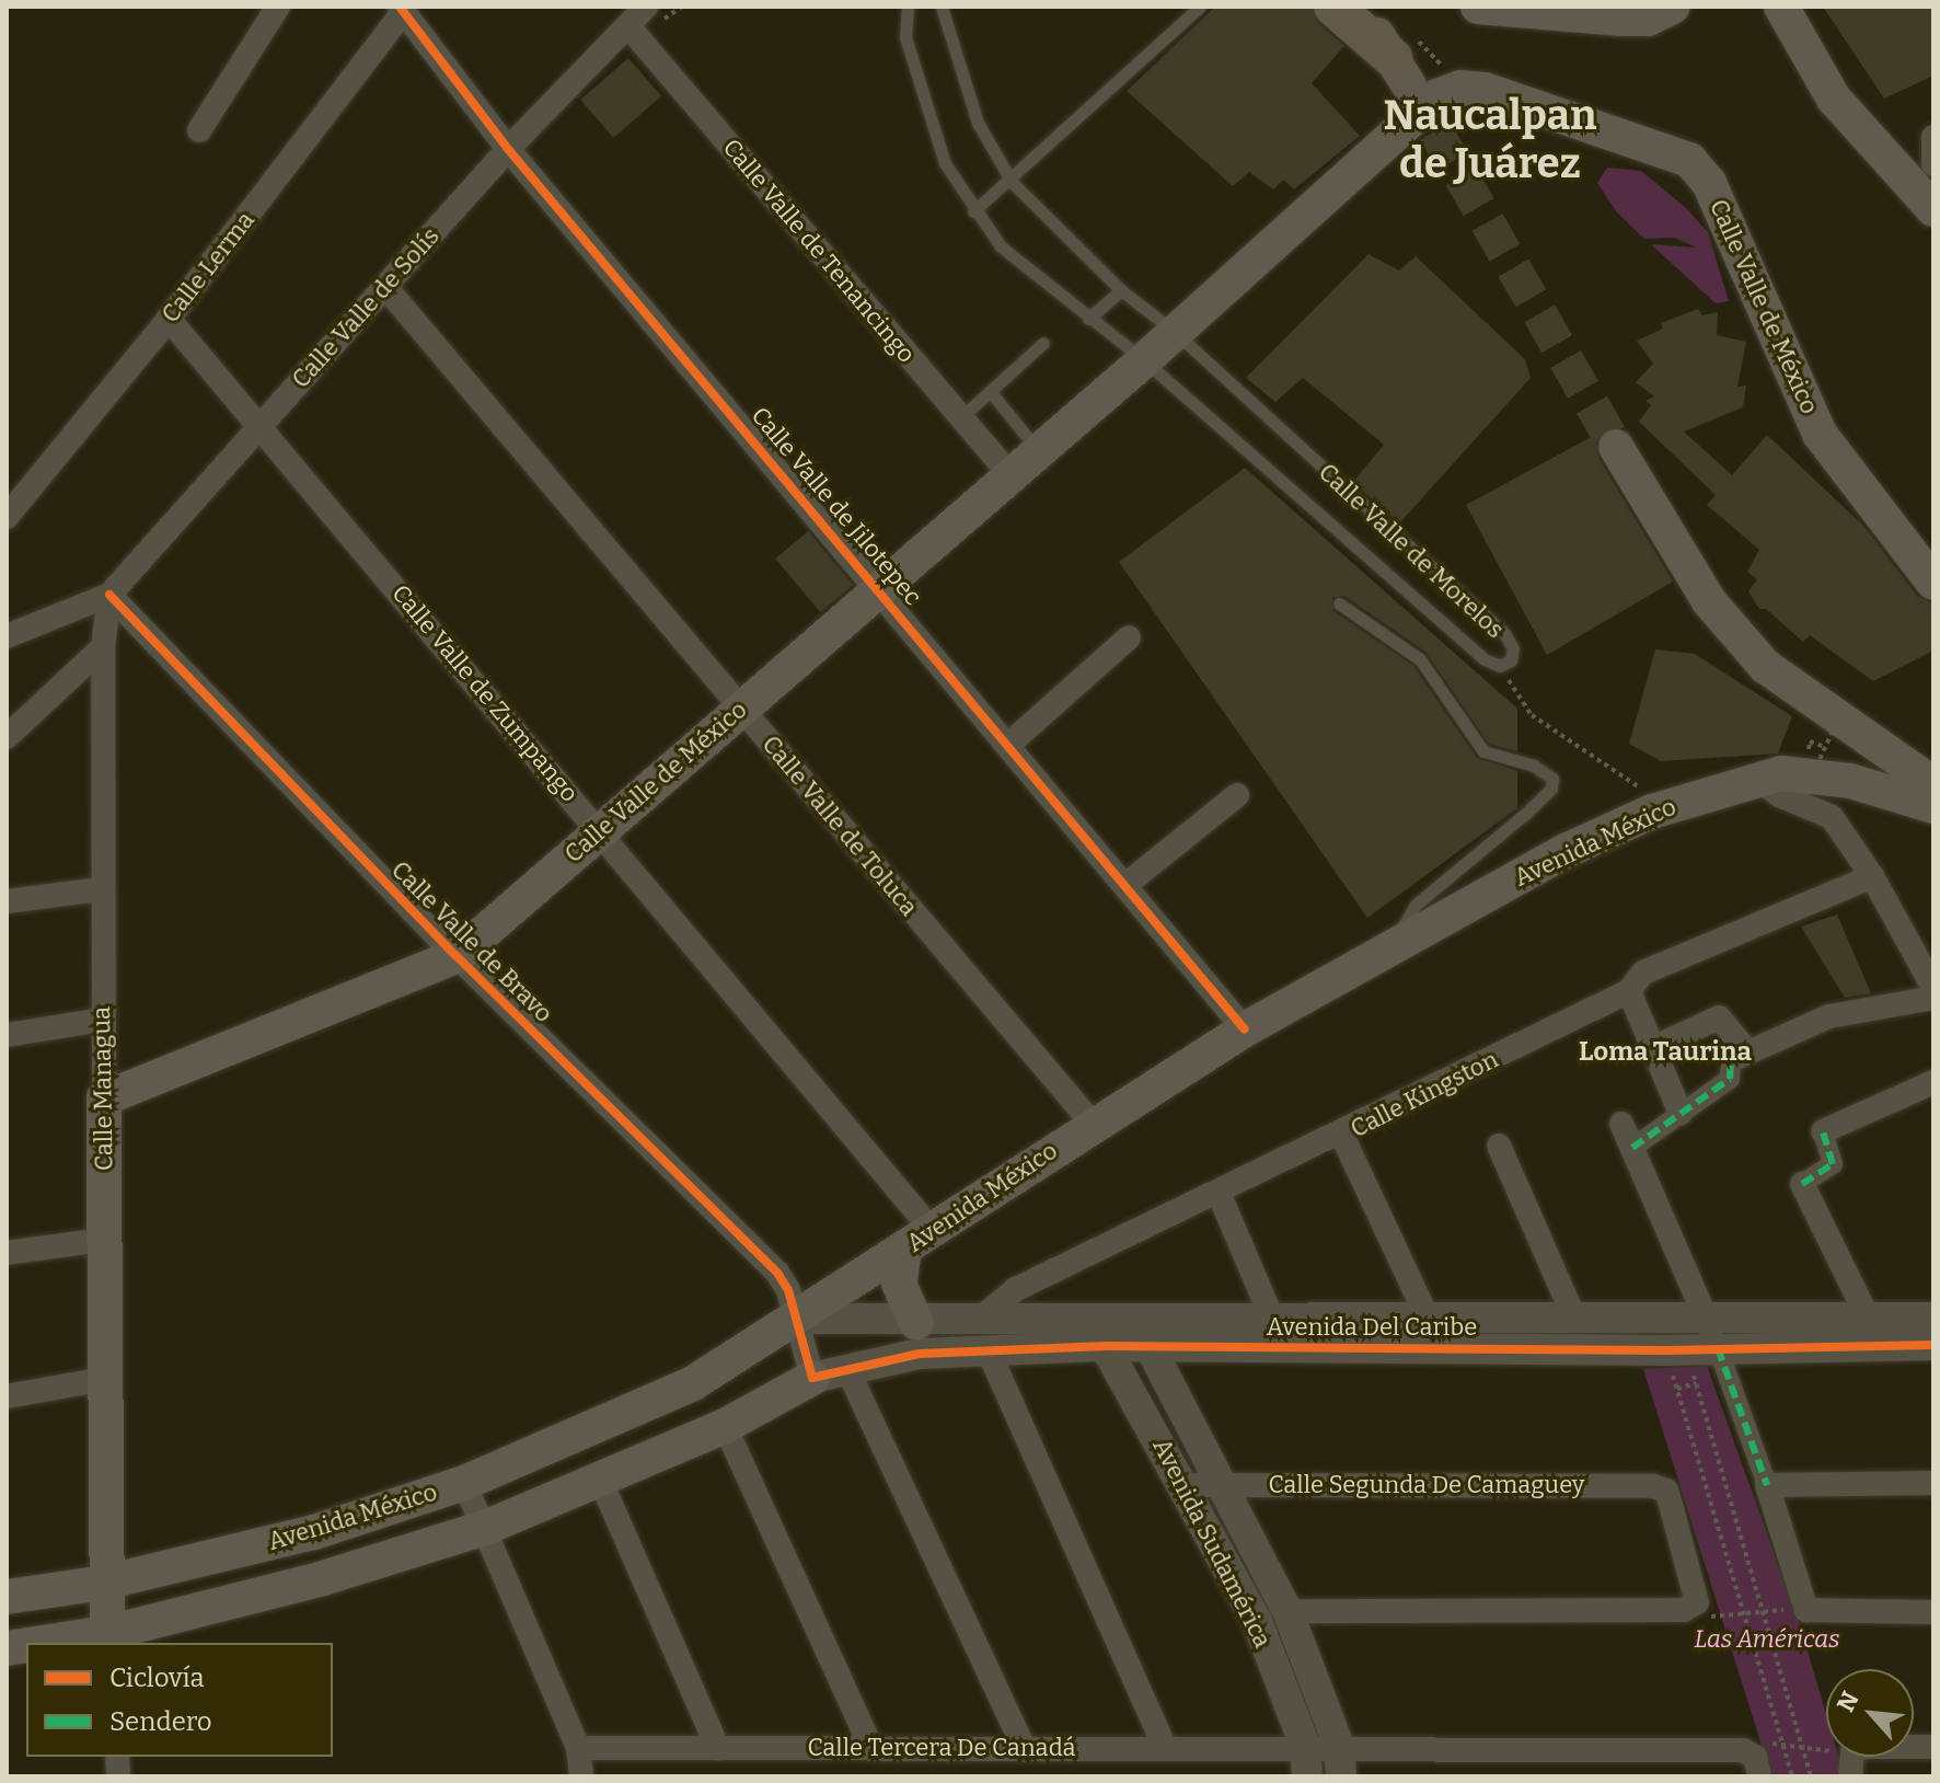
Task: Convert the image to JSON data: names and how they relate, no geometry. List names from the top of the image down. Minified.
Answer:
{"streets":{"main road":["Calle Valle de México","Avenida México","Calle Managua"],"street":["Calle Valle de Tenancingo","Calle Lerma","Calle Valle de Solís","Calle Valle de Jilotepec","Calle Valle de Zumpango","Calle Valle de Toluca","Calle Valle de Bravo","Calle Kingston","Avenida Del Caribe","Calle Segunda De Camaguey","Avenida Sudamérica","Calle Tercera De Canadá"],"lane":["Calle Valle de Morelos"]},"crossings":[["Calle Valle de Tenancingo","Calle Valle de México"],["Calle Valle de Tenancingo","Calle Valle de Solís"],["Calle Lerma","Calle Valle de Jilotepec"],["Calle Lerma","Calle Valle de Zumpango"],["Calle Valle de México","Calle Valle de Jilotepec"],["Calle Valle de México","Calle Valle de Morelos"],["Calle Valle de México","Calle Valle de Zumpango"],["Calle Valle de México","Calle Valle de Toluca"],["Calle Valle de México","Calle Valle de Bravo"],["Calle Valle de México","Calle Managua"],["Calle Valle de Solís","Calle Valle de Jilotepec"],["Calle Valle de Solís","Calle Valle de Zumpango"],["Calle Valle de Solís","Calle Valle de Toluca"],["Calle Valle de Solís","Calle Valle de Bravo"],["Calle Valle de Solís","Calle Managua"],["Calle Valle de Jilotepec","Avenida México"],["Calle Valle de Zumpango","Avenida México"],["Calle Valle de Toluca","Avenida México"],["Avenida México","Calle Valle de Bravo"],["Avenida México","Calle Managua"],["Avenida México","Avenida Del Caribe"],["Calle Valle de Bravo","Calle Managua"],["Calle Valle de Bravo","Avenida Del Caribe"],["Calle Kingston","Avenida Del Caribe"],["Avenida Del Caribe","Avenida Sudamérica"],["Calle Segunda De Camaguey","Avenida Sudamérica"],["Avenida Sudamérica","Calle Tercera De Canadá"]],"districts":["Naucalpan de Juárez","Loma Taurina"],"parks":["Las Américas"],"legend":["Ciclovía","Sendero"],"north":"top left"}
